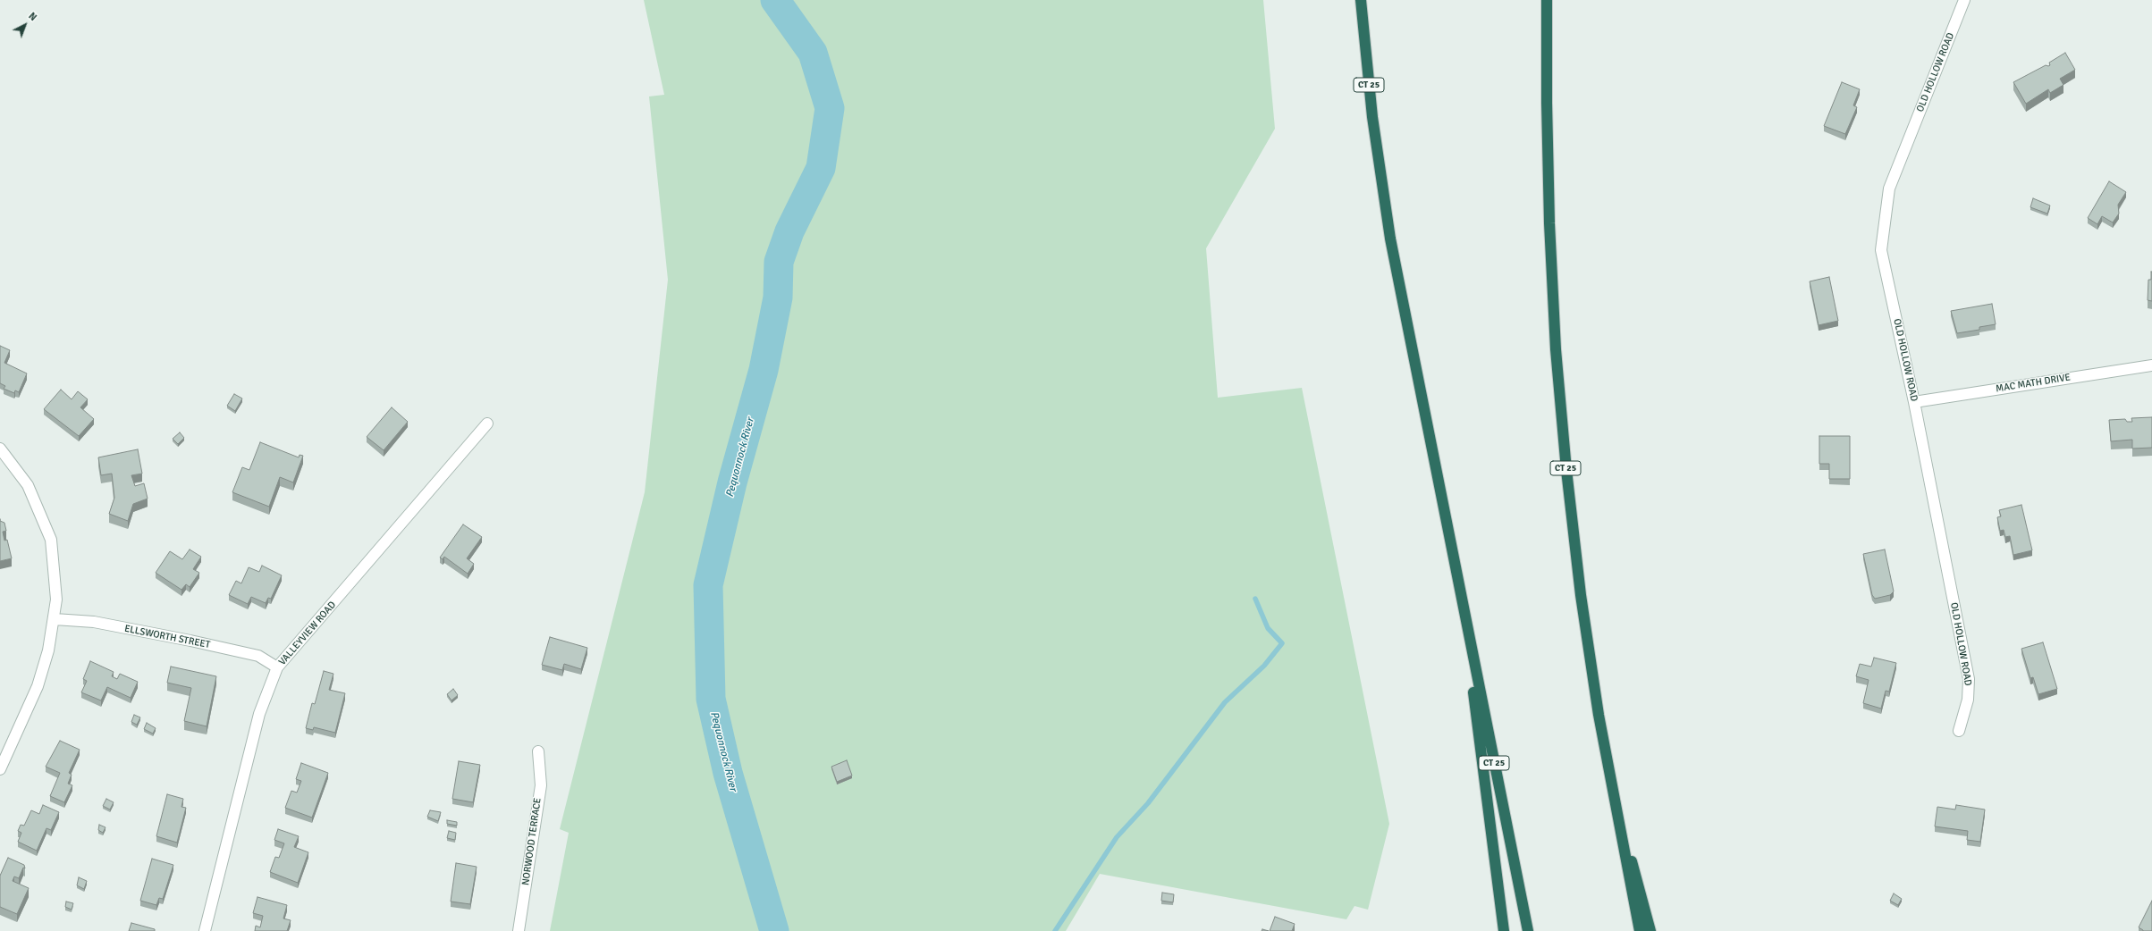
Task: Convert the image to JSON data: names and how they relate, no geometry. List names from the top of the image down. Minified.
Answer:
{"streets":{"highway":["CT 25"],"street":["OLD HOLLOW ROAD","MAC MATH DRIVE","VALLEYVIEW ROAD","ELLSWORTH STREET","NORWOOD TERRACE"]},"crossings":[["OLD HOLLOW ROAD","MAC MATH DRIVE"],["VALLEYVIEW ROAD","ELLSWORTH STREET"]],"water":["Pequonnock River"],"north":"top right"}
